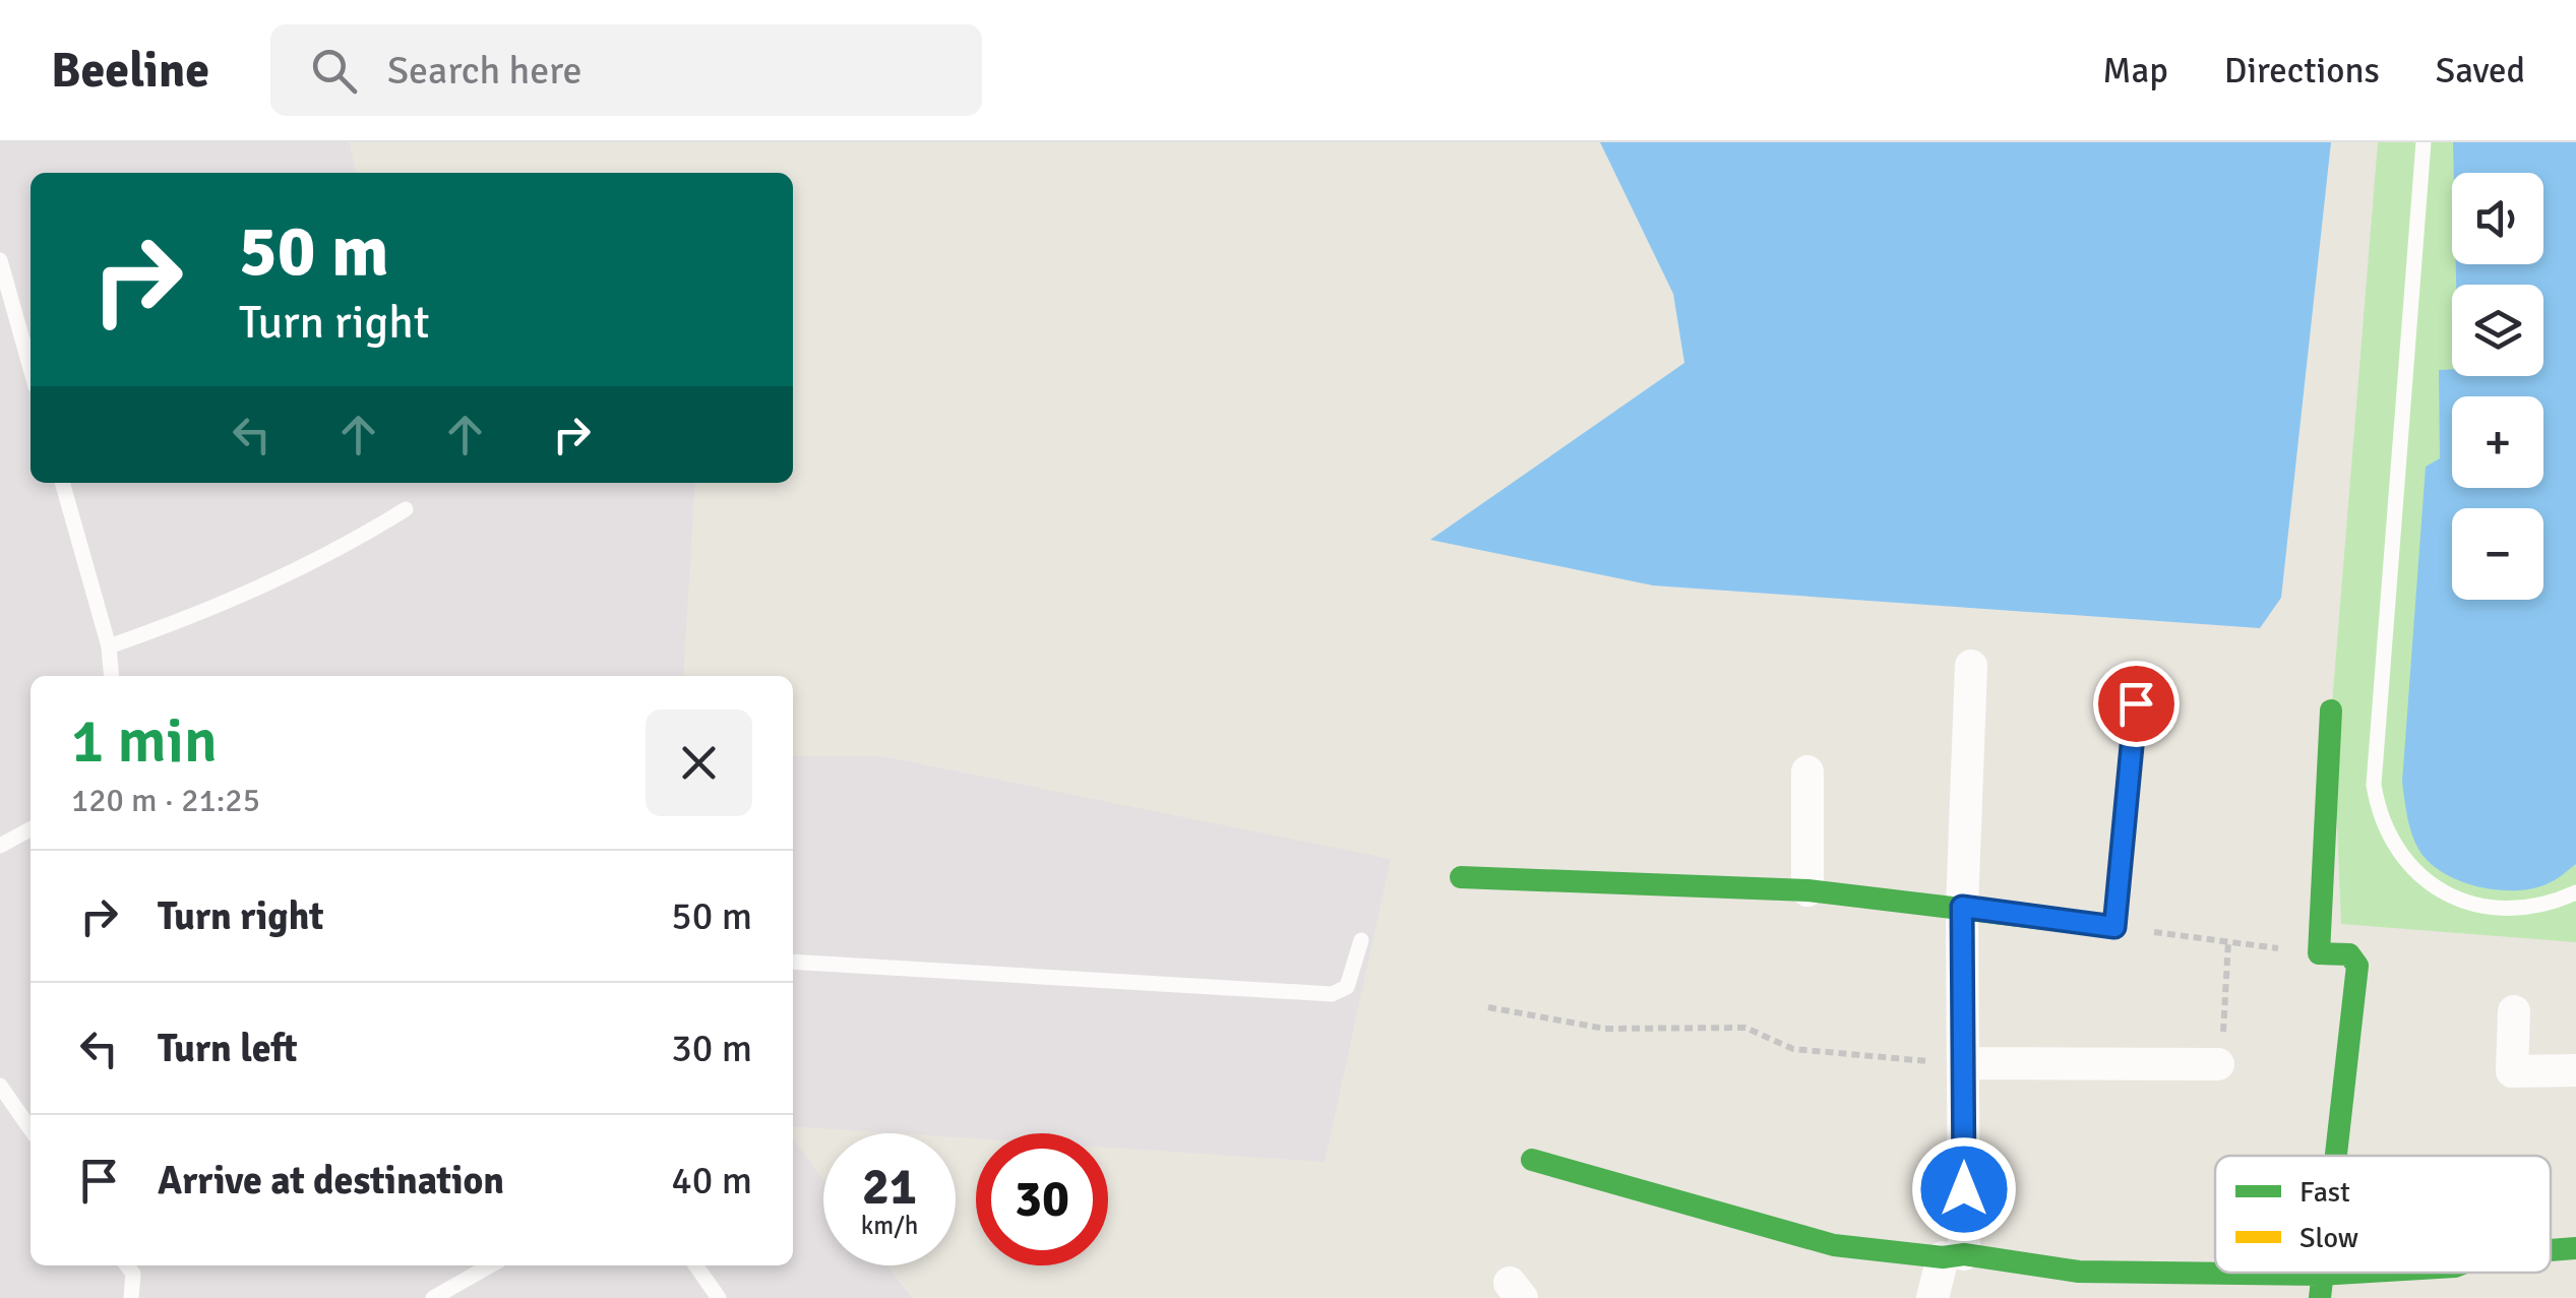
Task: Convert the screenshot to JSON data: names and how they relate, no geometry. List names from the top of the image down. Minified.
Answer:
{"legend":["Fast","Slow"],"page":{"header":"Beeline","search":"Search here","nav":["Map","Directions","Saved"],"map_buttons":["+","−"],"turn":["50 m","Turn right"],"heading":["1 min","120 m · 21:25"],"list":[{"name":"Turn right","value":"50 m"},{"name":"Turn left","value":"30 m"},{"name":"Arrive at destination","value":"40 m"}],"speed":"21 km/h","limit":"30"}}
